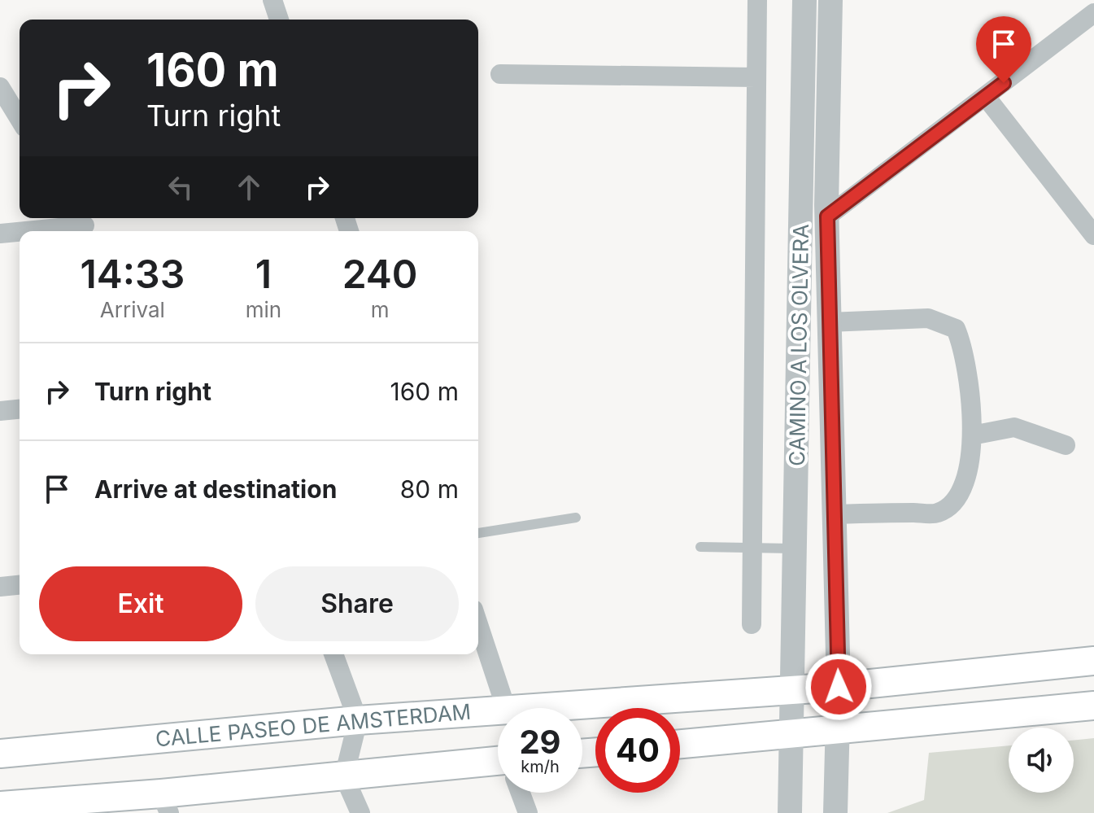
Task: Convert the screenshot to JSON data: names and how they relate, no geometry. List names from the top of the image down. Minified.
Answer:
{"streets":{"main road":["CALLE PASEO DE AMSTERDAM"],"street":["CAMINO A LOS OLVERA"]},"crossings":[["CAMINO A LOS OLVERA","CALLE PASEO DE AMSTERDAM"]],"page":{"turn":["160 m","Turn right"],"eta":["14:33","Arrival","1","min","240","m"],"list":[{"name":"Turn right","value":"160 m"},{"name":"Arrive at destination","value":"80 m"}],"buttons":["Exit","Share"],"speed":"29 km/h","limit":"40"}}
